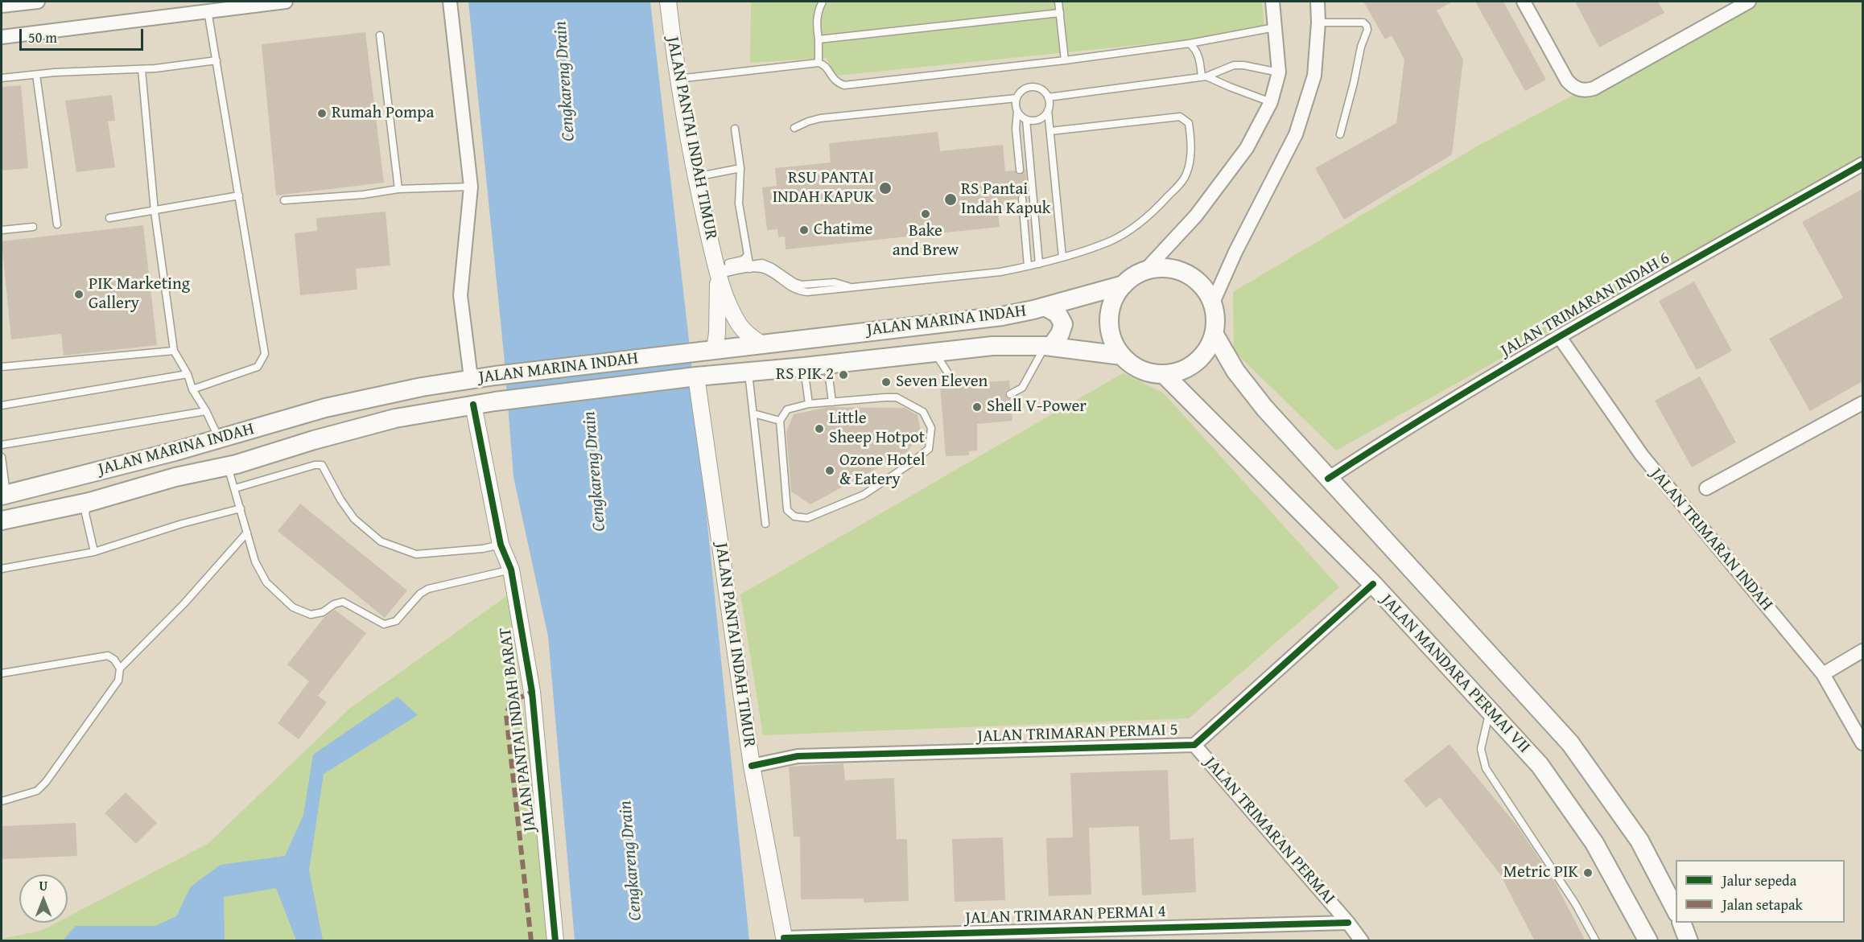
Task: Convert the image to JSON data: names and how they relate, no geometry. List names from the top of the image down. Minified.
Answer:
{"streets":{"main road":["JALAN MARINA INDAH","JALAN MANDARA PERMAI VII","JALAN PANTAI INDAH BARAT"],"street":["JALAN PANTAI INDAH TIMUR","JALAN TRIMARAN INDAH 6","JALAN TRIMARAN INDAH","JALAN TRIMARAN PERMAI 5","JALAN TRIMARAN PERMAI","JALAN TRIMARAN PERMAI 4"]},"crossings":[["JALAN PANTAI INDAH TIMUR","JALAN MARINA INDAH"],["JALAN PANTAI INDAH TIMUR","JALAN TRIMARAN PERMAI 5"],["JALAN PANTAI INDAH TIMUR","JALAN TRIMARAN PERMAI 4"],["JALAN TRIMARAN INDAH 6","JALAN TRIMARAN INDAH"],["JALAN MARINA INDAH","JALAN MANDARA PERMAI VII"],["JALAN MARINA INDAH","JALAN PANTAI INDAH BARAT"],["JALAN MANDARA PERMAI VII","JALAN TRIMARAN PERMAI 5"],["JALAN TRIMARAN PERMAI 5","JALAN TRIMARAN PERMAI"],["JALAN TRIMARAN PERMAI","JALAN TRIMARAN PERMAI 4"]],"water":["Cengkareng Drain"],"places":["Rumah Pompa","RSU PANTAI INDAH KAPUK","RS Pantai Indah Kapuk","Bake and Brew","Chatime","PIK Marketing Gallery","RS PIK 2","Seven Eleven","Shell V-Power","Little Sheep Hotpot","Ozone Hotel & Eatery","Metric PIK"],"legend":["Jalur sepeda","Jalan setapak"],"scale_bar":"50 m","north":"top"}
